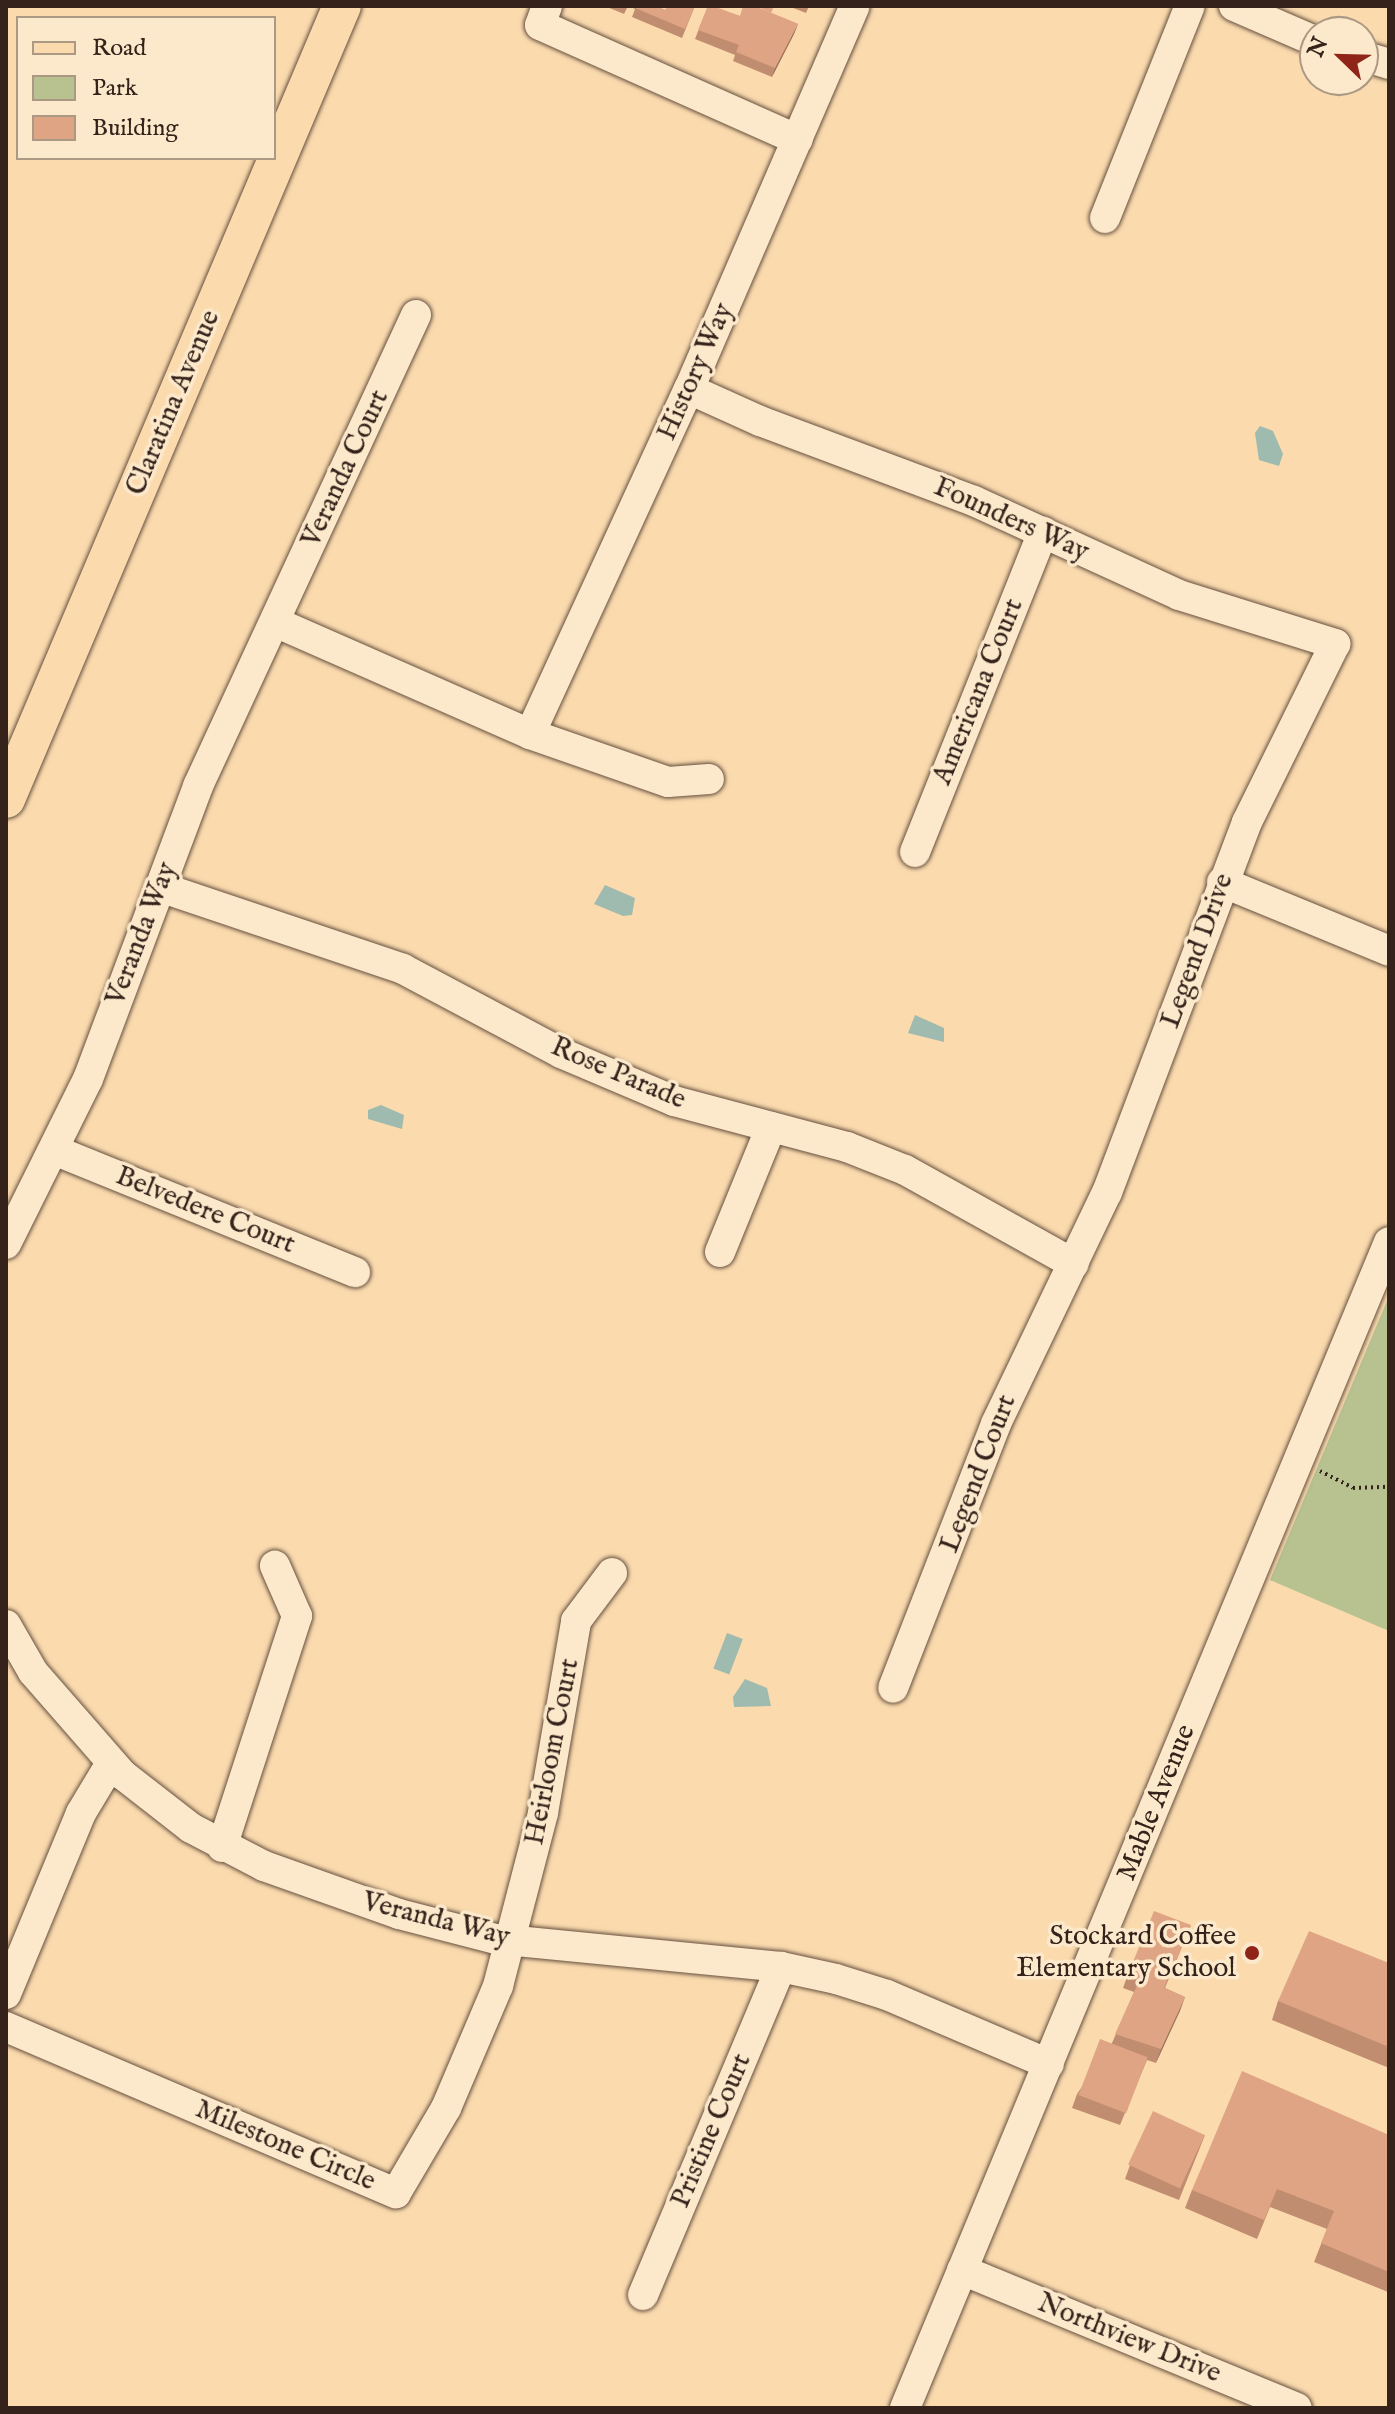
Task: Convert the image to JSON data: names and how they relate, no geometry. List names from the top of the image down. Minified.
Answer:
{"streets":{"main road":["Claratina Avenue"],"street":["History Way","Veranda Court","Founders Way","Americana Court","Veranda Way","Legend Drive","Rose Parade","Belvedere Court","Legend Court","Heirloom Court","Mable Avenue","Pristine Court","Milestone Circle","Northview Drive"]},"crossings":[["History Way","Founders Way"],["Veranda Court","Veranda Way"],["Founders Way","Americana Court"],["Founders Way","Legend Drive"],["Veranda Way","Rose Parade"],["Veranda Way","Belvedere Court"],["Veranda Way","Heirloom Court"],["Veranda Way","Mable Avenue"],["Veranda Way","Pristine Court"],["Veranda Way","Milestone Circle"],["Legend Drive","Rose Parade"],["Legend Drive","Legend Court"],["Rose Parade","Legend Court"],["Heirloom Court","Milestone Circle"],["Mable Avenue","Northview Drive"]],"places":["Stockard Coffee Elementary School"],"legend":["Road","Park","Building"],"north":"top left"}
